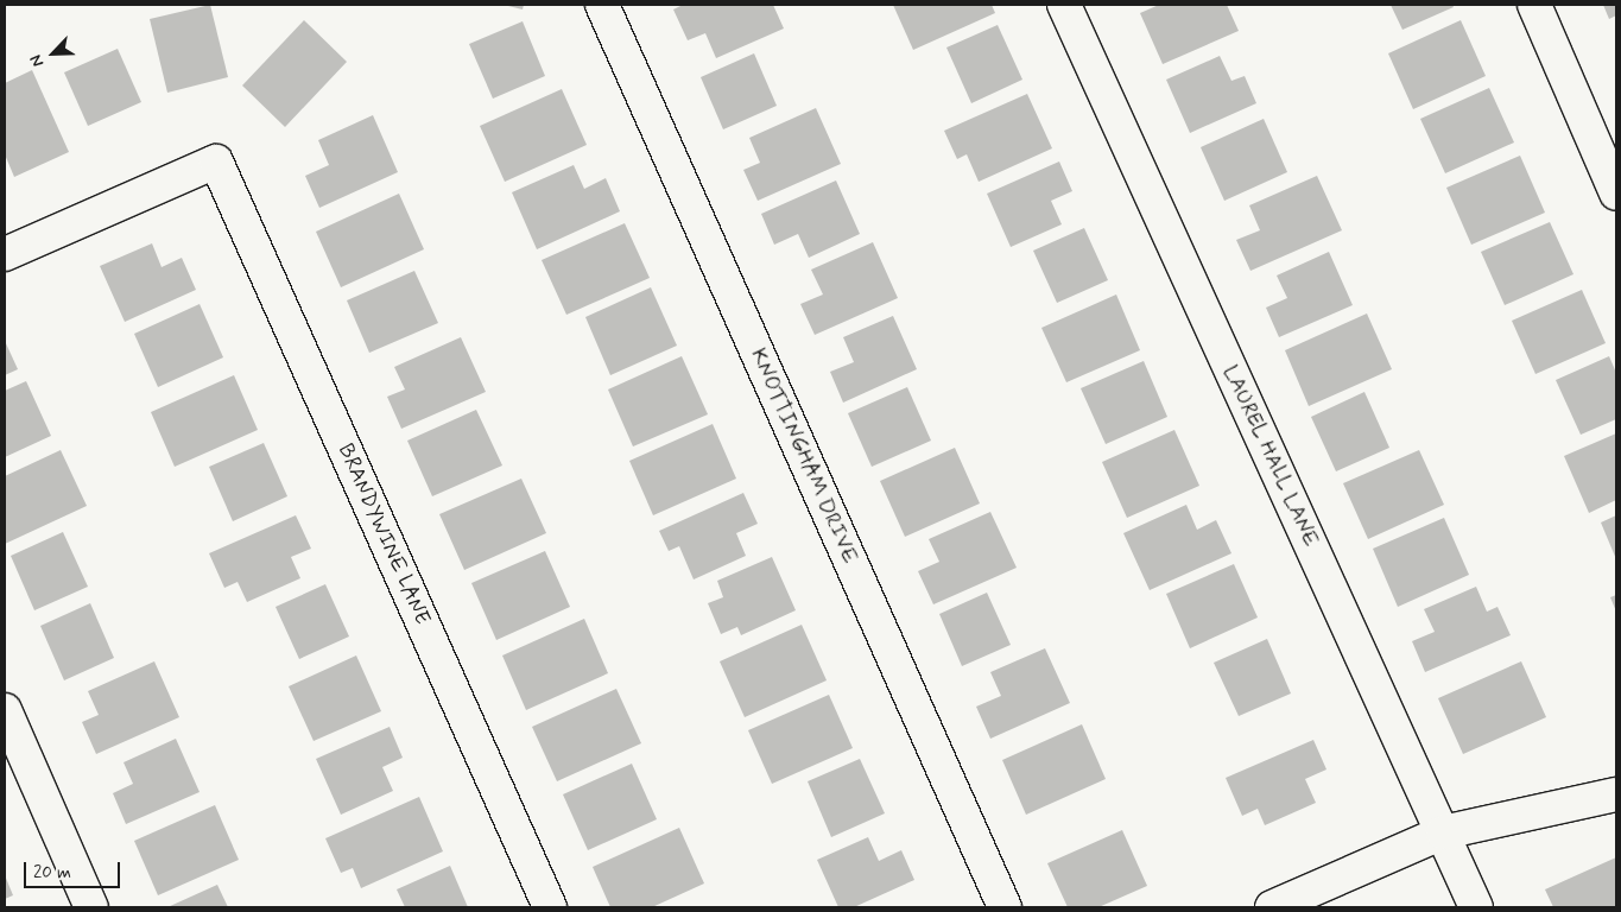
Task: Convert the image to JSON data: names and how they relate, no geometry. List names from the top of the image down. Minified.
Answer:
{"streets":{"street":["KNOTTINGHAM DRIVE","LAUREL HALL LANE","BRANDYWINE LANE"]},"scale_bar":"20 m","north":"bottom left"}
